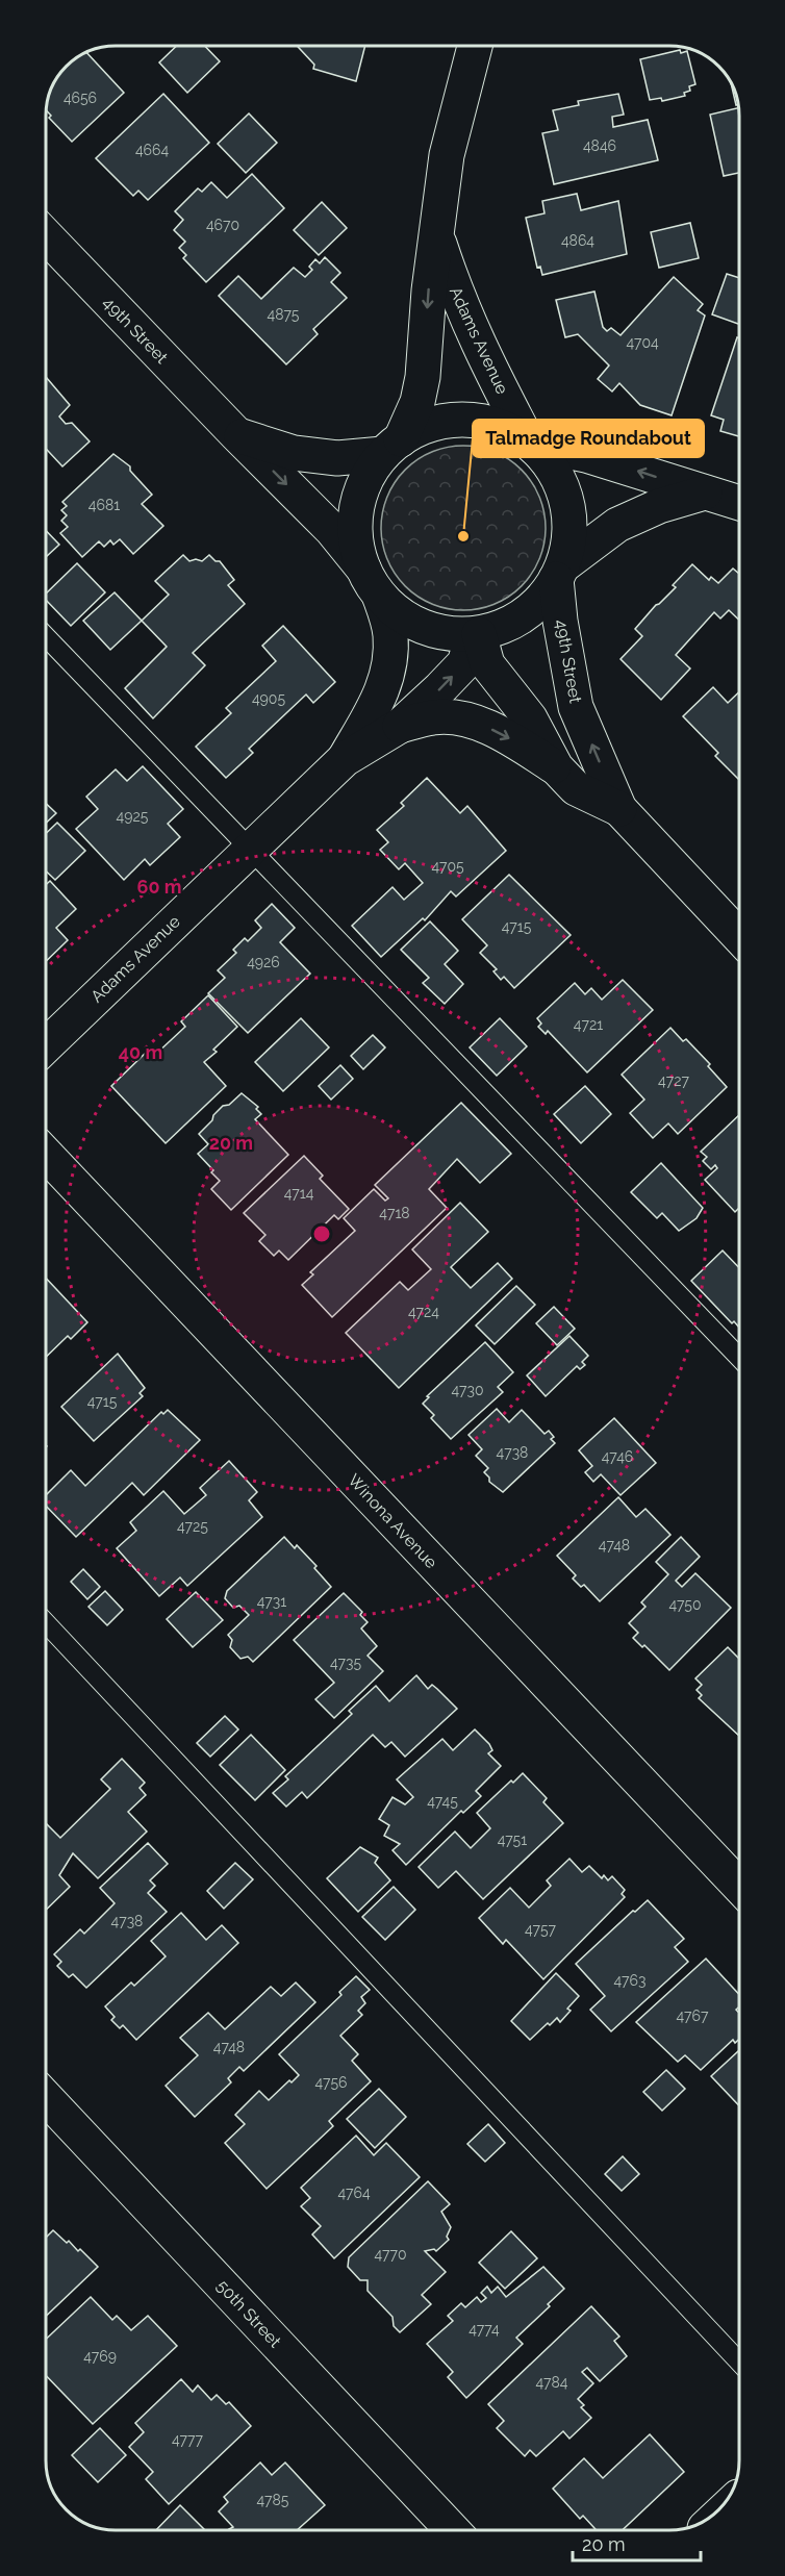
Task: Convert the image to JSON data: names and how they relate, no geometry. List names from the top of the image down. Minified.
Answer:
{"streets":{"street":["49th Street","Adams Avenue","Winona Avenue","50th Street"]},"crossings":[["49th Street","Adams Avenue"]],"places":["Talmadge Roundabout"],"house_numbers":["4656","4846","4664","4670","4864","4875","4704","4681","4905","4925","4705","4715","4926","4721","4727","4714","4718","4724","4730","4715","4738","4746","4725","4748","4731","4750","4735","4745","4751","4738","4757","4763","4767","4748","4756","4764","4770","4774","4769","4784","4777","4785"],"scale_bar":"20 m","rings":["60 m","40 m","20 m"]}
